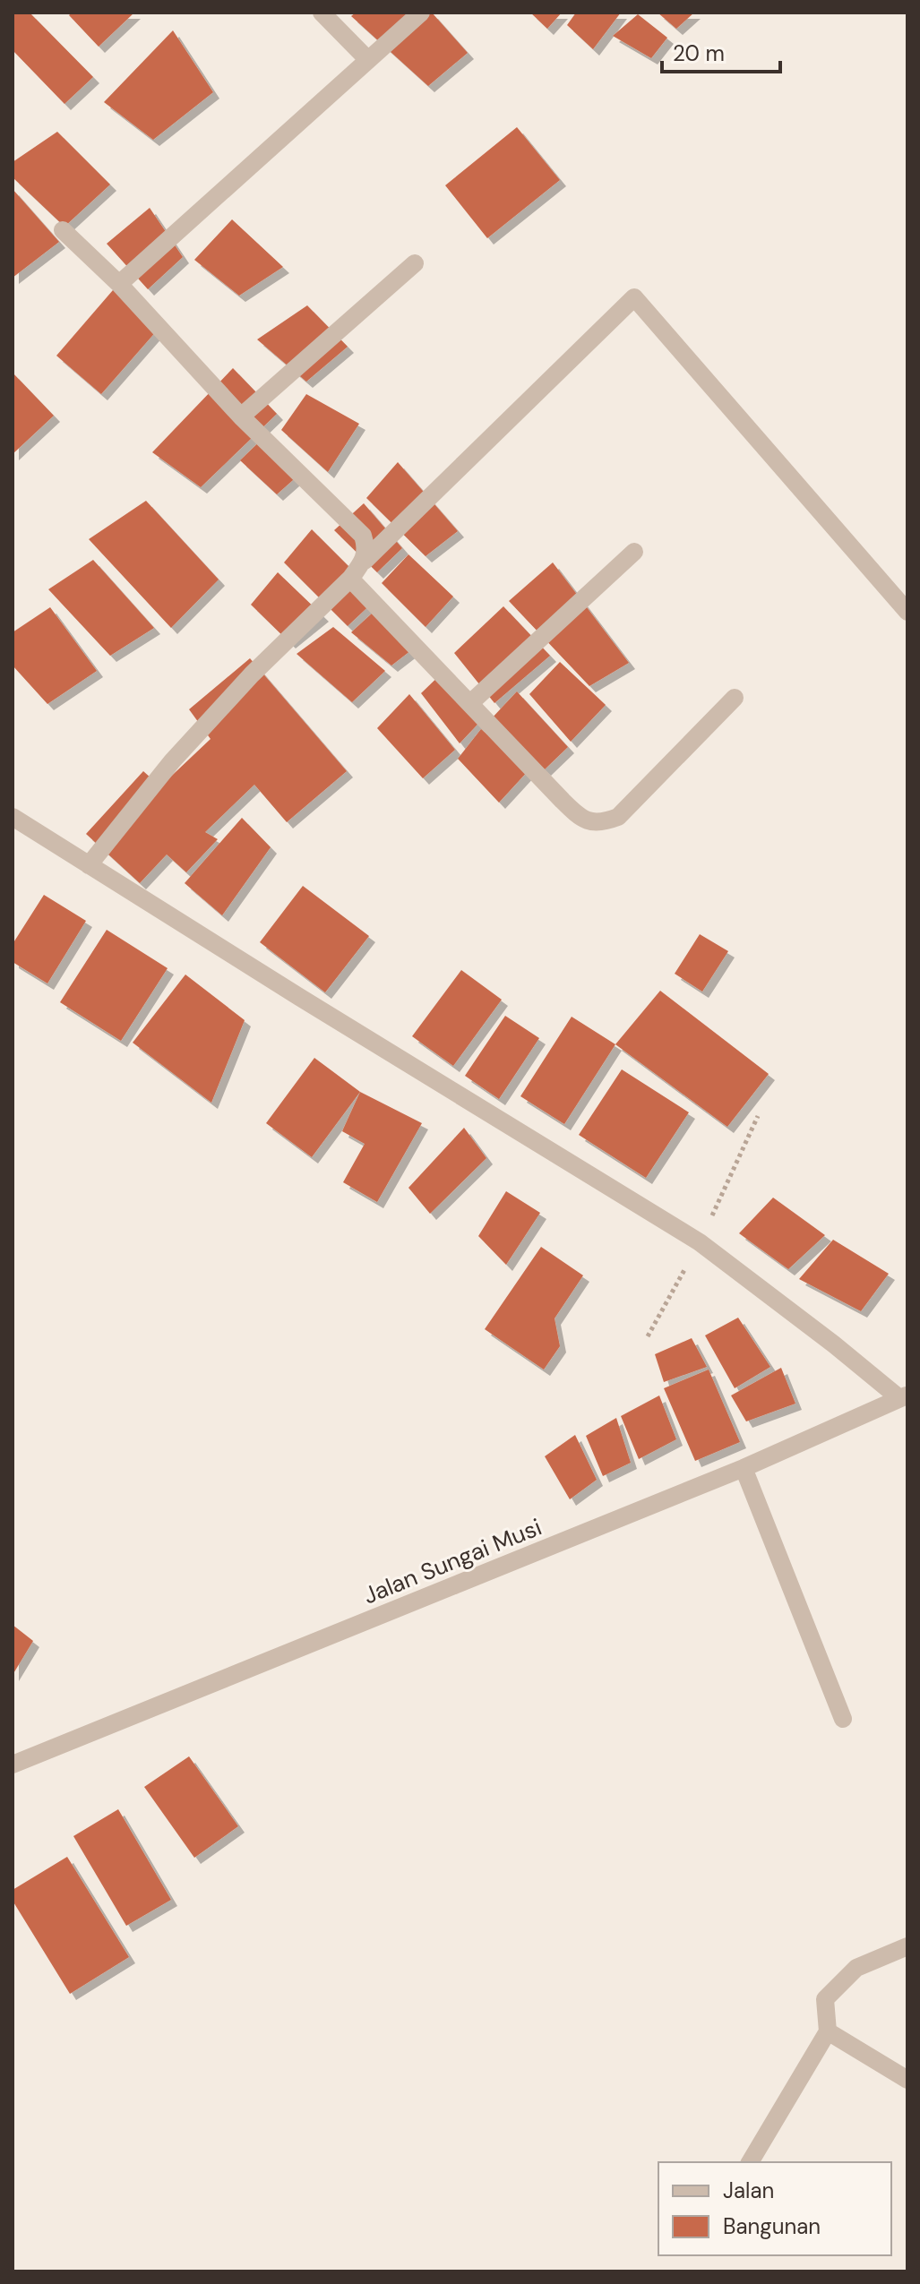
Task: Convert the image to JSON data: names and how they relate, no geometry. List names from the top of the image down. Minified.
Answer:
{"streets":{"street":["Jalan Sungai Musi"]},"legend":["Jalan","Bangunan"],"scale_bar":"20 m"}
